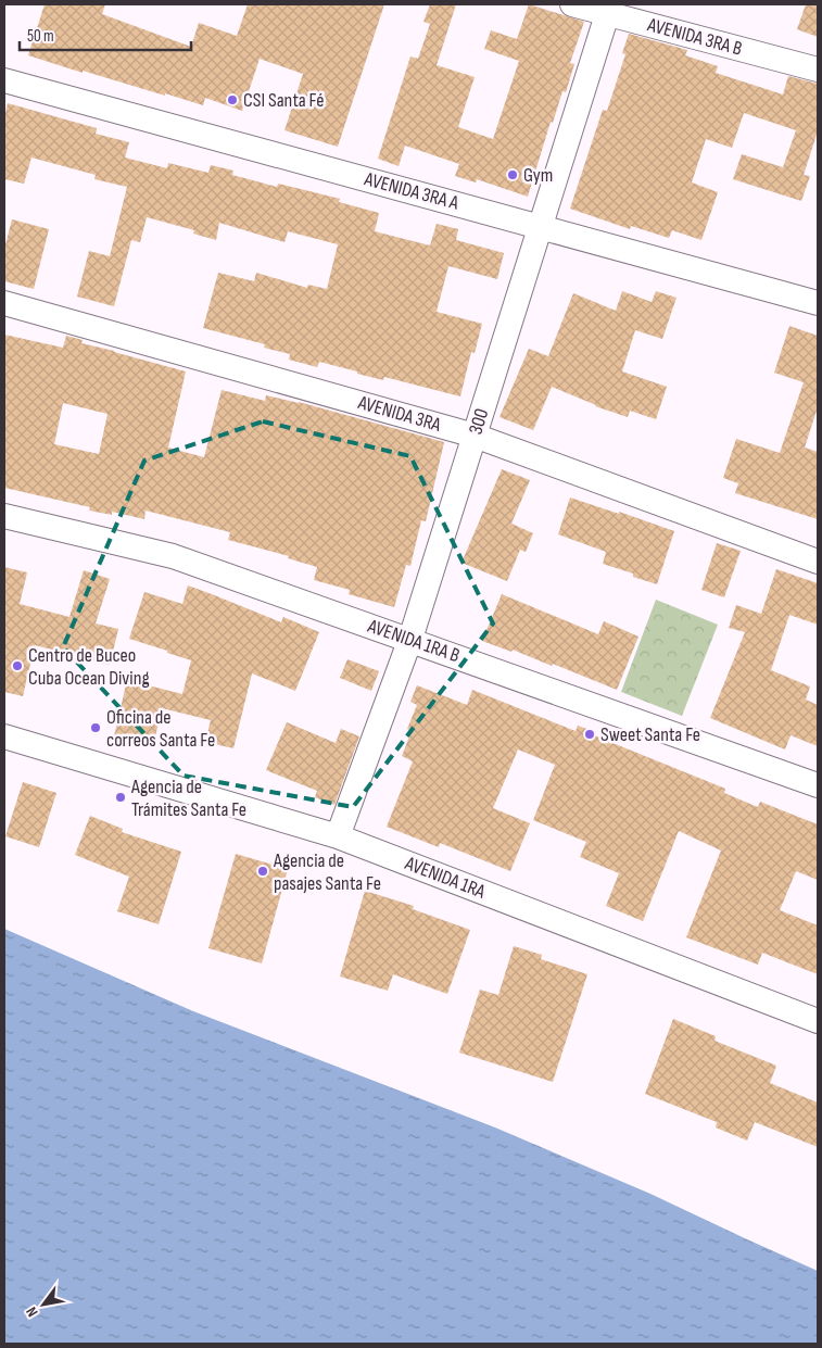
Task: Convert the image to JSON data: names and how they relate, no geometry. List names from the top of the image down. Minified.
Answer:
{"streets":{"street":["AVENIDA 3RA B","AVENIDA 3RA A","AVENIDA 3RA","300","AVENIDA 1RA B","AVENIDA 1RA"]},"crossings":[["AVENIDA 3RA B","300"],["AVENIDA 3RA A","300"],["AVENIDA 3RA","300"],["300","AVENIDA 1RA B"],["300","AVENIDA 1RA"]],"places":["CSI Santa Fé","Gym","Centro de Buceo Cuba Ocean Diving","Oficina de correos Santa Fe","Sweet Santa Fe","Agencia de Trámites Santa Fe","Agencia de pasajes Santa Fe"],"scale_bar":"50 m","north":"bottom left"}
